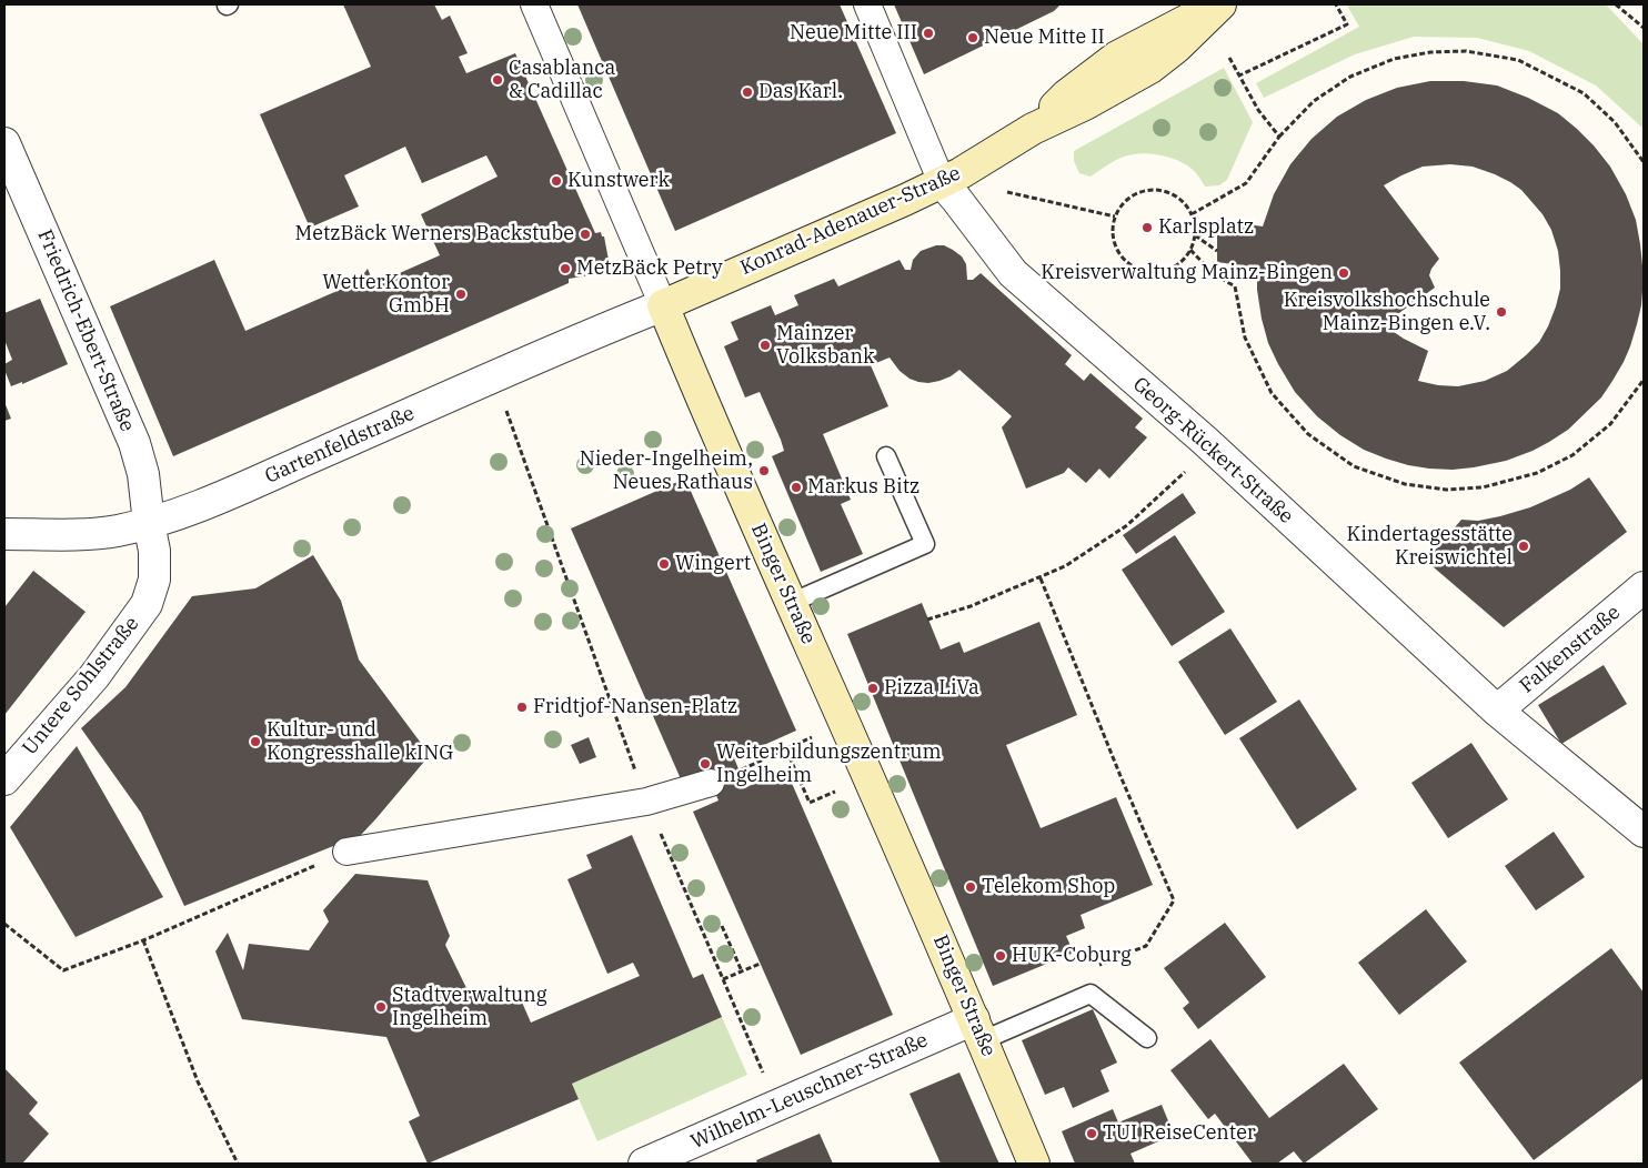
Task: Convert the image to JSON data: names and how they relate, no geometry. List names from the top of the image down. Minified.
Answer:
{"streets":{"main road":["Konrad-Adenauer-Straße","Binger Straße"],"street":["Friedrich-Ebert-Straße","Gartenfeldstraße","Georg-Rückert-Straße","Falkenstraße","Untere Sohlstraße","Wilhelm-Leuschner-Straße"]},"crossings":[["Konrad-Adenauer-Straße","Gartenfeldstraße"],["Konrad-Adenauer-Straße","Georg-Rückert-Straße"],["Konrad-Adenauer-Straße","Binger Straße"],["Friedrich-Ebert-Straße","Gartenfeldstraße"],["Friedrich-Ebert-Straße","Untere Sohlstraße"],["Gartenfeldstraße","Binger Straße"],["Gartenfeldstraße","Untere Sohlstraße"],["Georg-Rückert-Straße","Falkenstraße"],["Binger Straße","Wilhelm-Leuschner-Straße"]],"places":["Neue Mitte III","Neue Mitte II","Casablanca & Cadillac","Das Karl.","Kunstwerk","Karlsplatz","MetzBäck Werners Backstube","MetzBäck Petry","Kreisverwaltung Mainz-Bingen","WetterKontor GmbH","Kreisvolkshochschule Mainz-Bingen e.V.","Mainzer Volksbank","Nieder-Ingelheim, Neues Rathaus","Markus Bitz","Kindertagesstätte Kreiswichtel","Wingert","Pizza LiVa","Fridtjof-Nansen-Platz","Kultur- und Kongresshalle kING","Weiterbildungszentrum Ingelheim","Telekom Shop","HUK-Coburg","Stadtverwaltung Ingelheim","TUI ReiseCenter"]}
